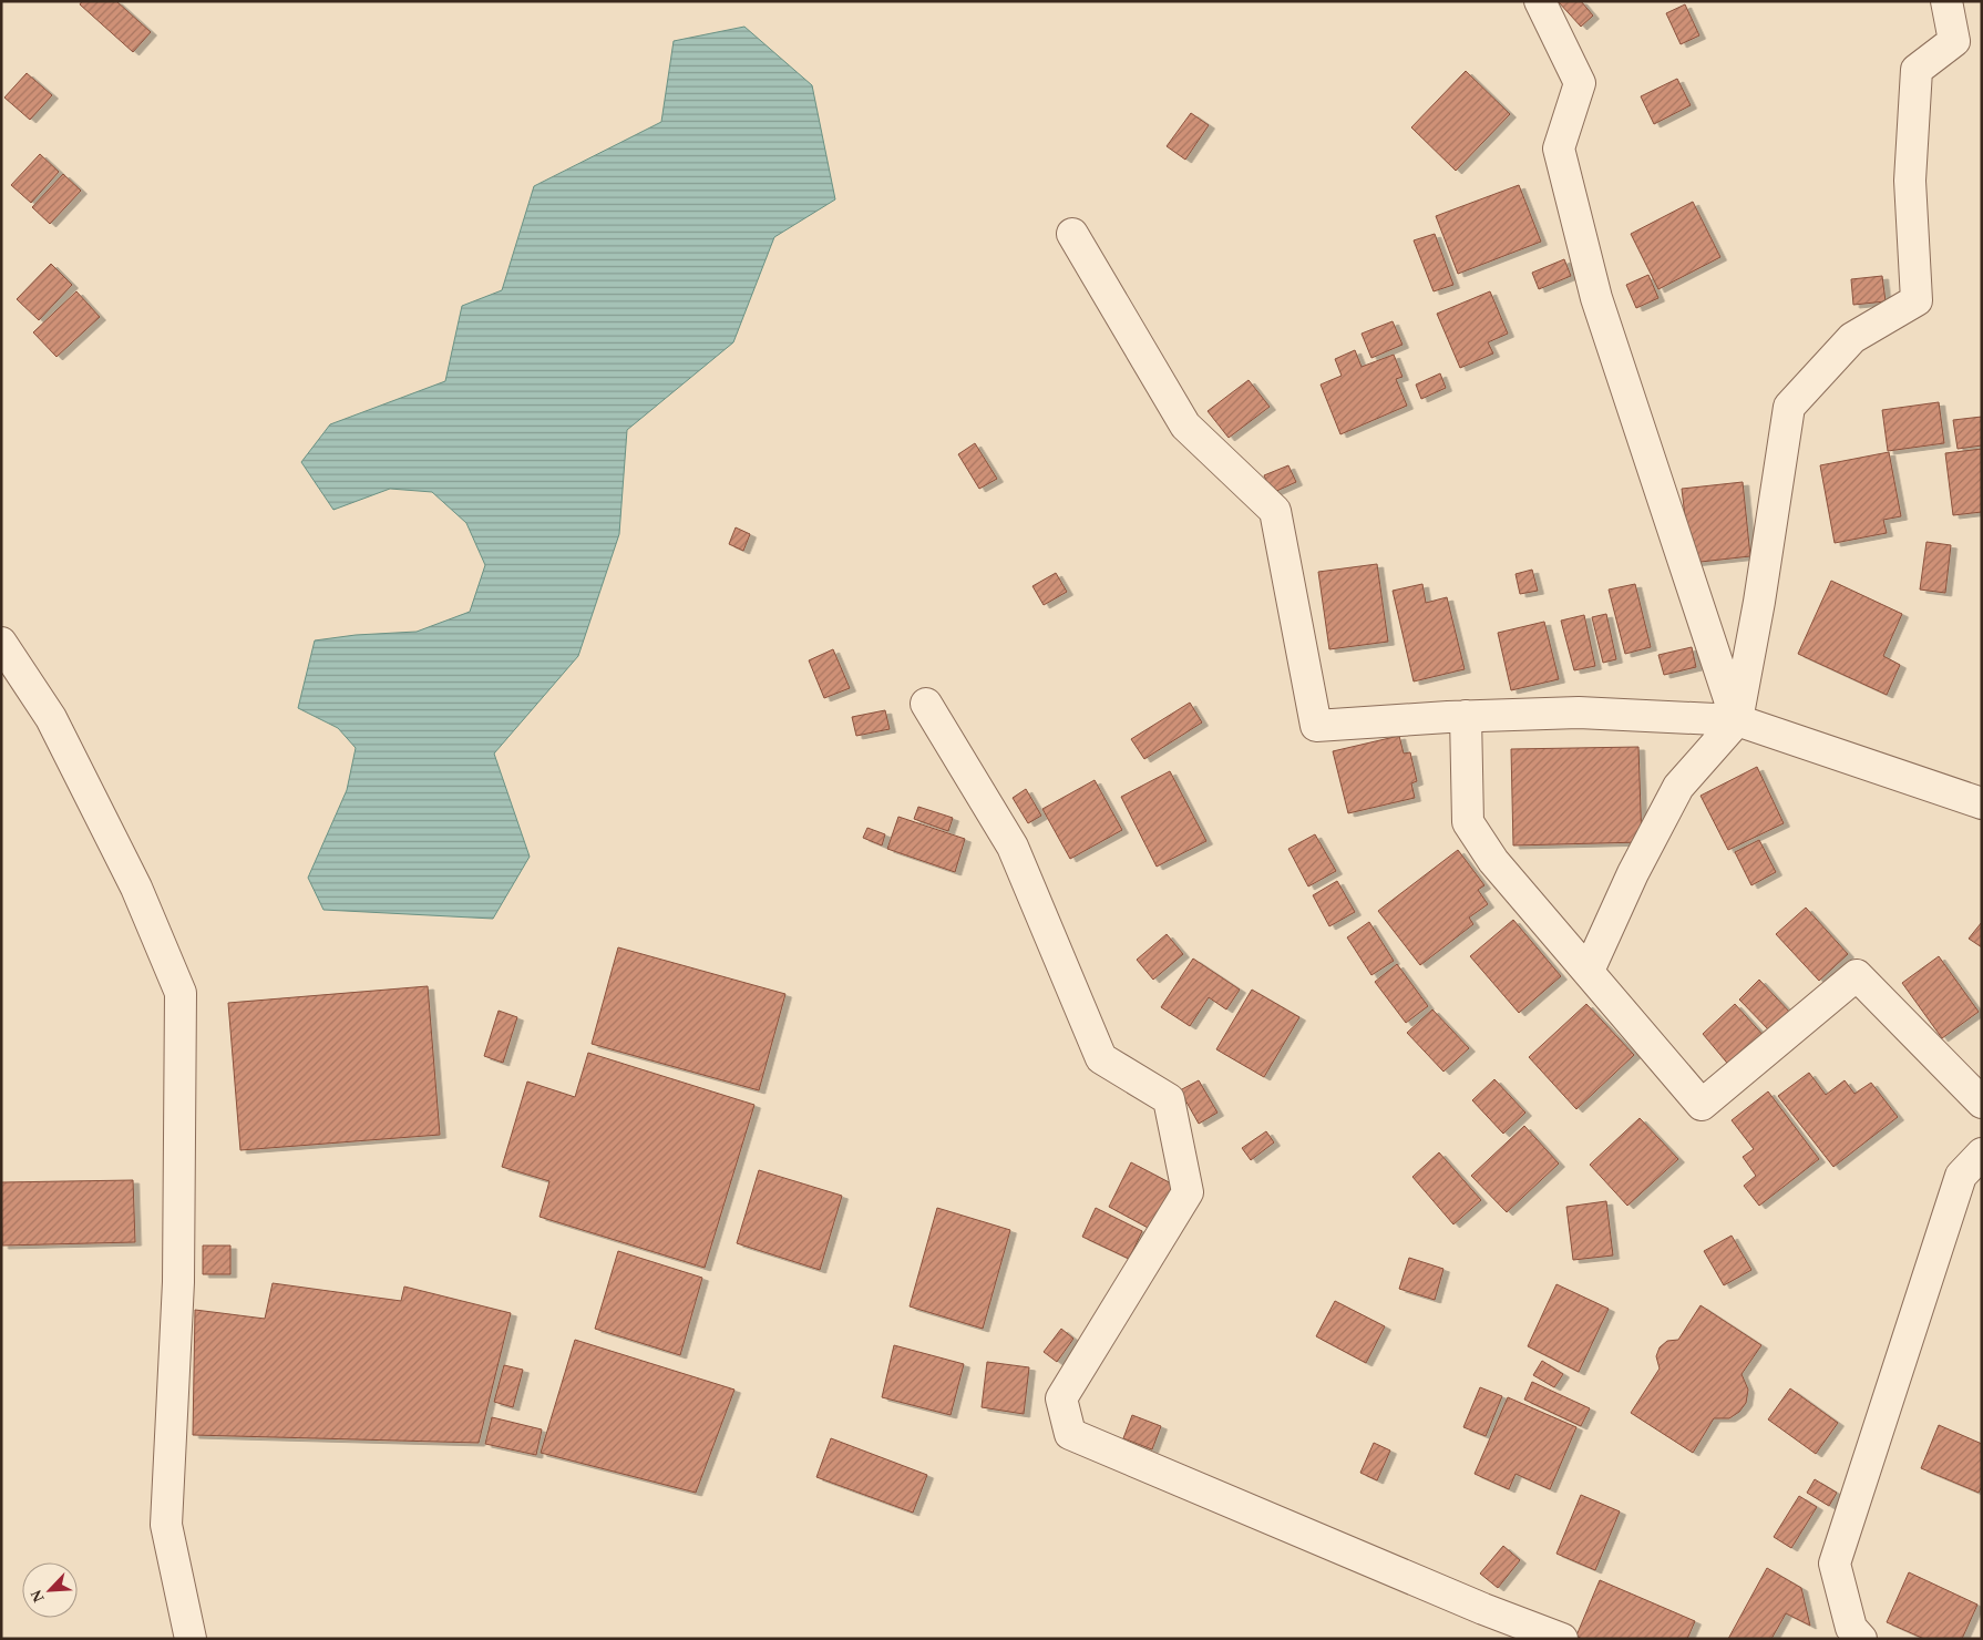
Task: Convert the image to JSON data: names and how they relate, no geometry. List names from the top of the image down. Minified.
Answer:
{"north":"bottom left"}
